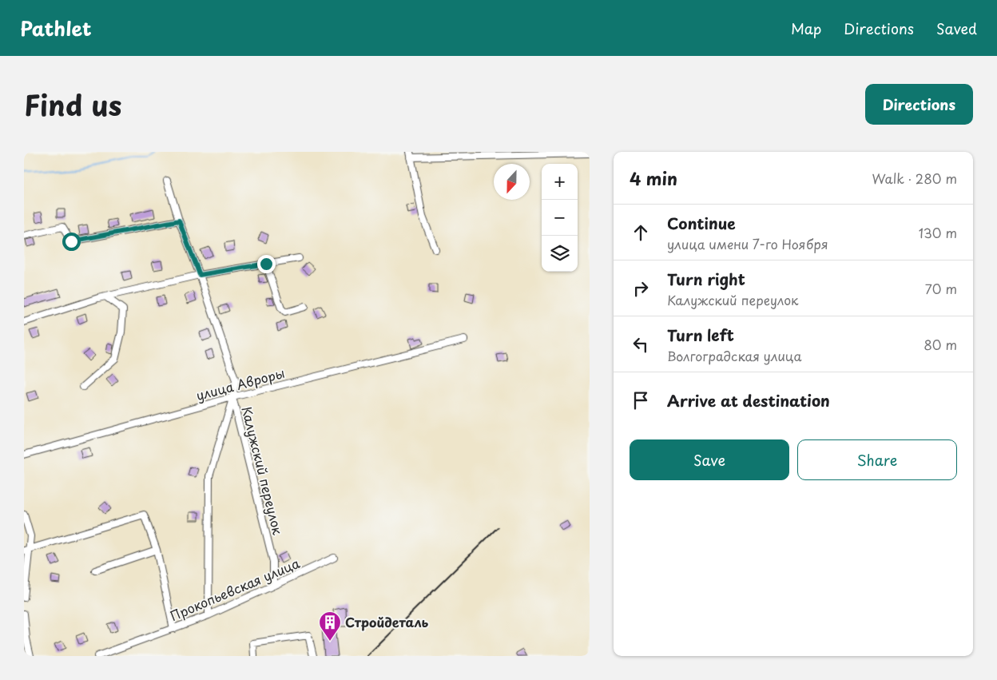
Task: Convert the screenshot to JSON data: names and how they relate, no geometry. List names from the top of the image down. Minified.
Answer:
{"streets":{"street":["улица Авроры","Калужский переулок","Прокопьевская улица"]},"crossings":[["улица Авроры","Калужский переулок"],["Калужский переулок","Прокопьевская улица"]],"places":{"building":["Стройдеталь"]},"north":"bottom","page":{"header":"Pathlet","nav":["Map","Directions","Saved"],"title":"Find us","buttons":["Directions",["Save","Share"]],"heading":["4 min","Walk · 280 m"],"map_buttons":["+","−"],"list":[["Continue","улица имени 7-го Ноября","130 m"],["Turn right","Калужский переулок","70 m"],["Turn left","Волгоградская улица","80 m"],"Arrive at destination"]}}
